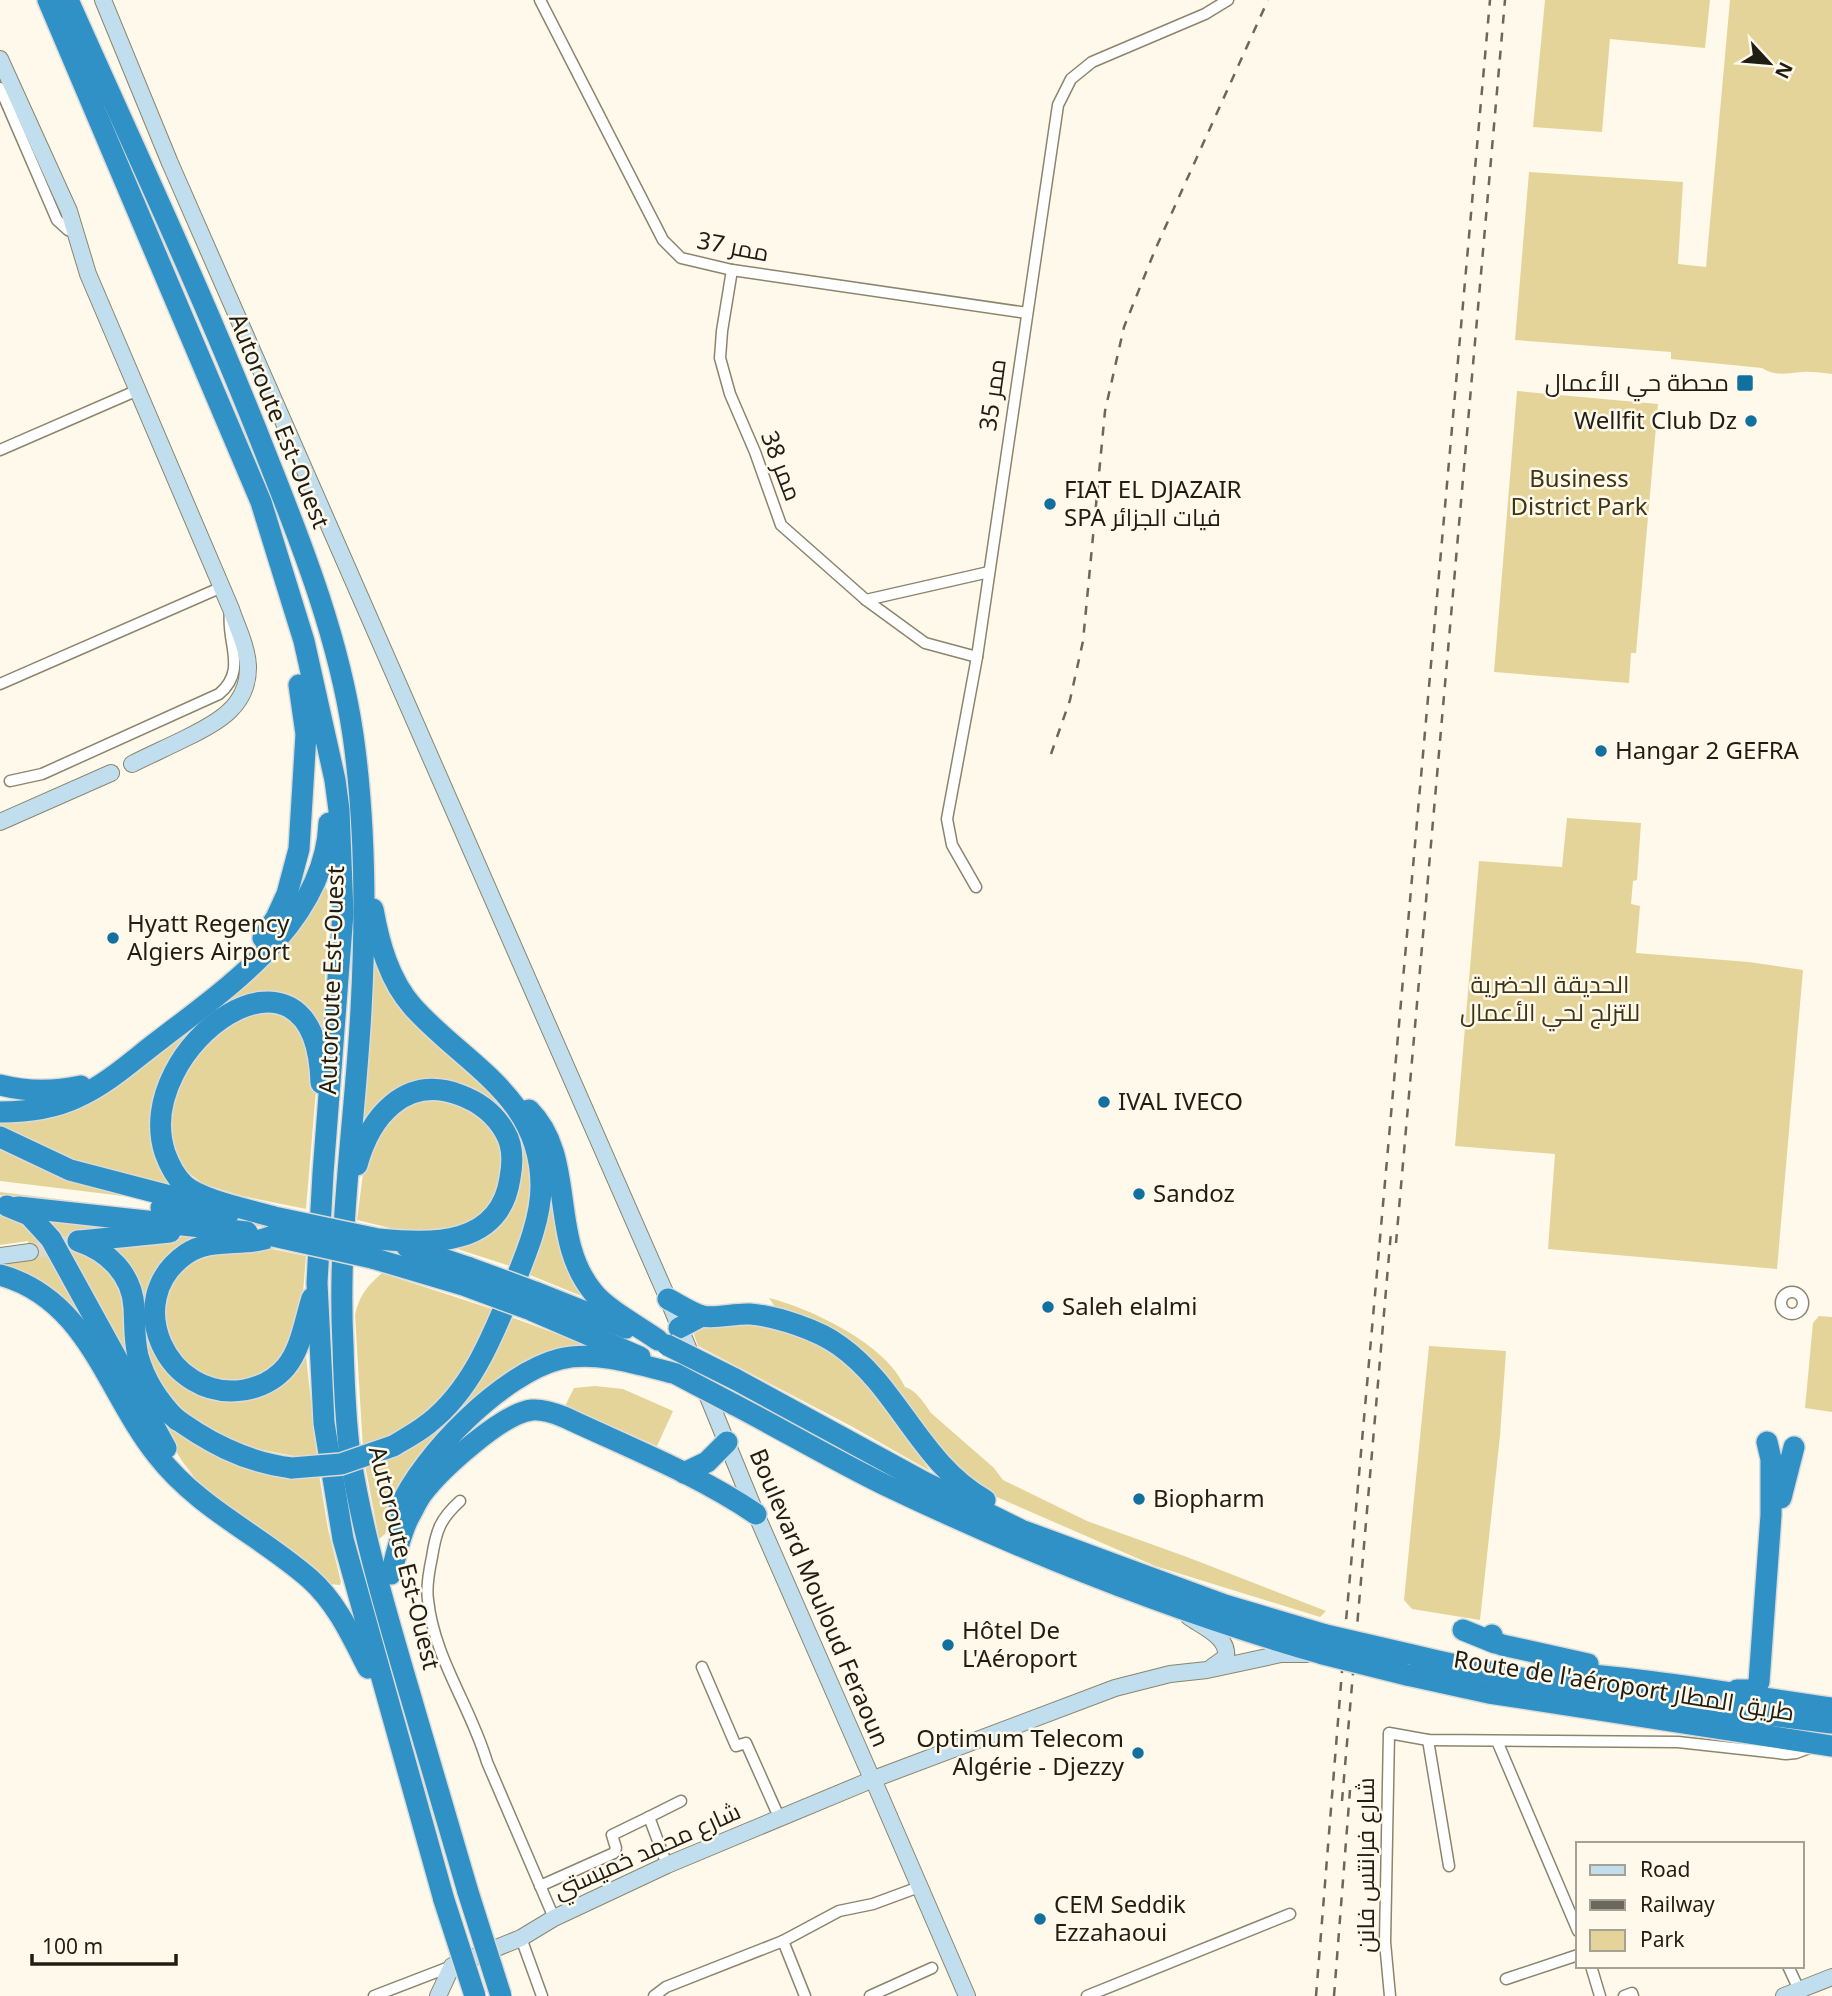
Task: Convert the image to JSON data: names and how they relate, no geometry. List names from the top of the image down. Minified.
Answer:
{"streets":{"highway":["Autoroute Est-Ouest","Route de l'aéroport طريق المطار"],"main road":["Boulevard Mouloud Feraoun","شارع محمد خميستي"],"street":["ممر 37","ممر 35","ممر 38","شارع فرانتس فانن"]},"crossings":[["ممر 37","ممر 35"],["ممر 37","ممر 38"],["ممر 35","ممر 38"],["Boulevard Mouloud Feraoun","شارع محمد خميستي"]],"parks":["Business District Park","الحديقة الحضرية للتزلج لحي الأعمال"],"places":{"transit":["محطة حي الأعمال"],"other":["Wellfit Club Dz","FIAT EL DJAZAIR SPA فيات الجزائر","Hangar 2 GEFRA","Hyatt Regency Algiers Airport","IVAL IVECO","Sandoz","Saleh elalmi","Biopharm","Hôtel De L'Aéroport","Optimum Telecom Algérie - Djezzy","CEM Seddik Ezzahaoui"]},"legend":["Road","Railway","Park"],"scale_bar":"100 m","north":"bottom right"}
